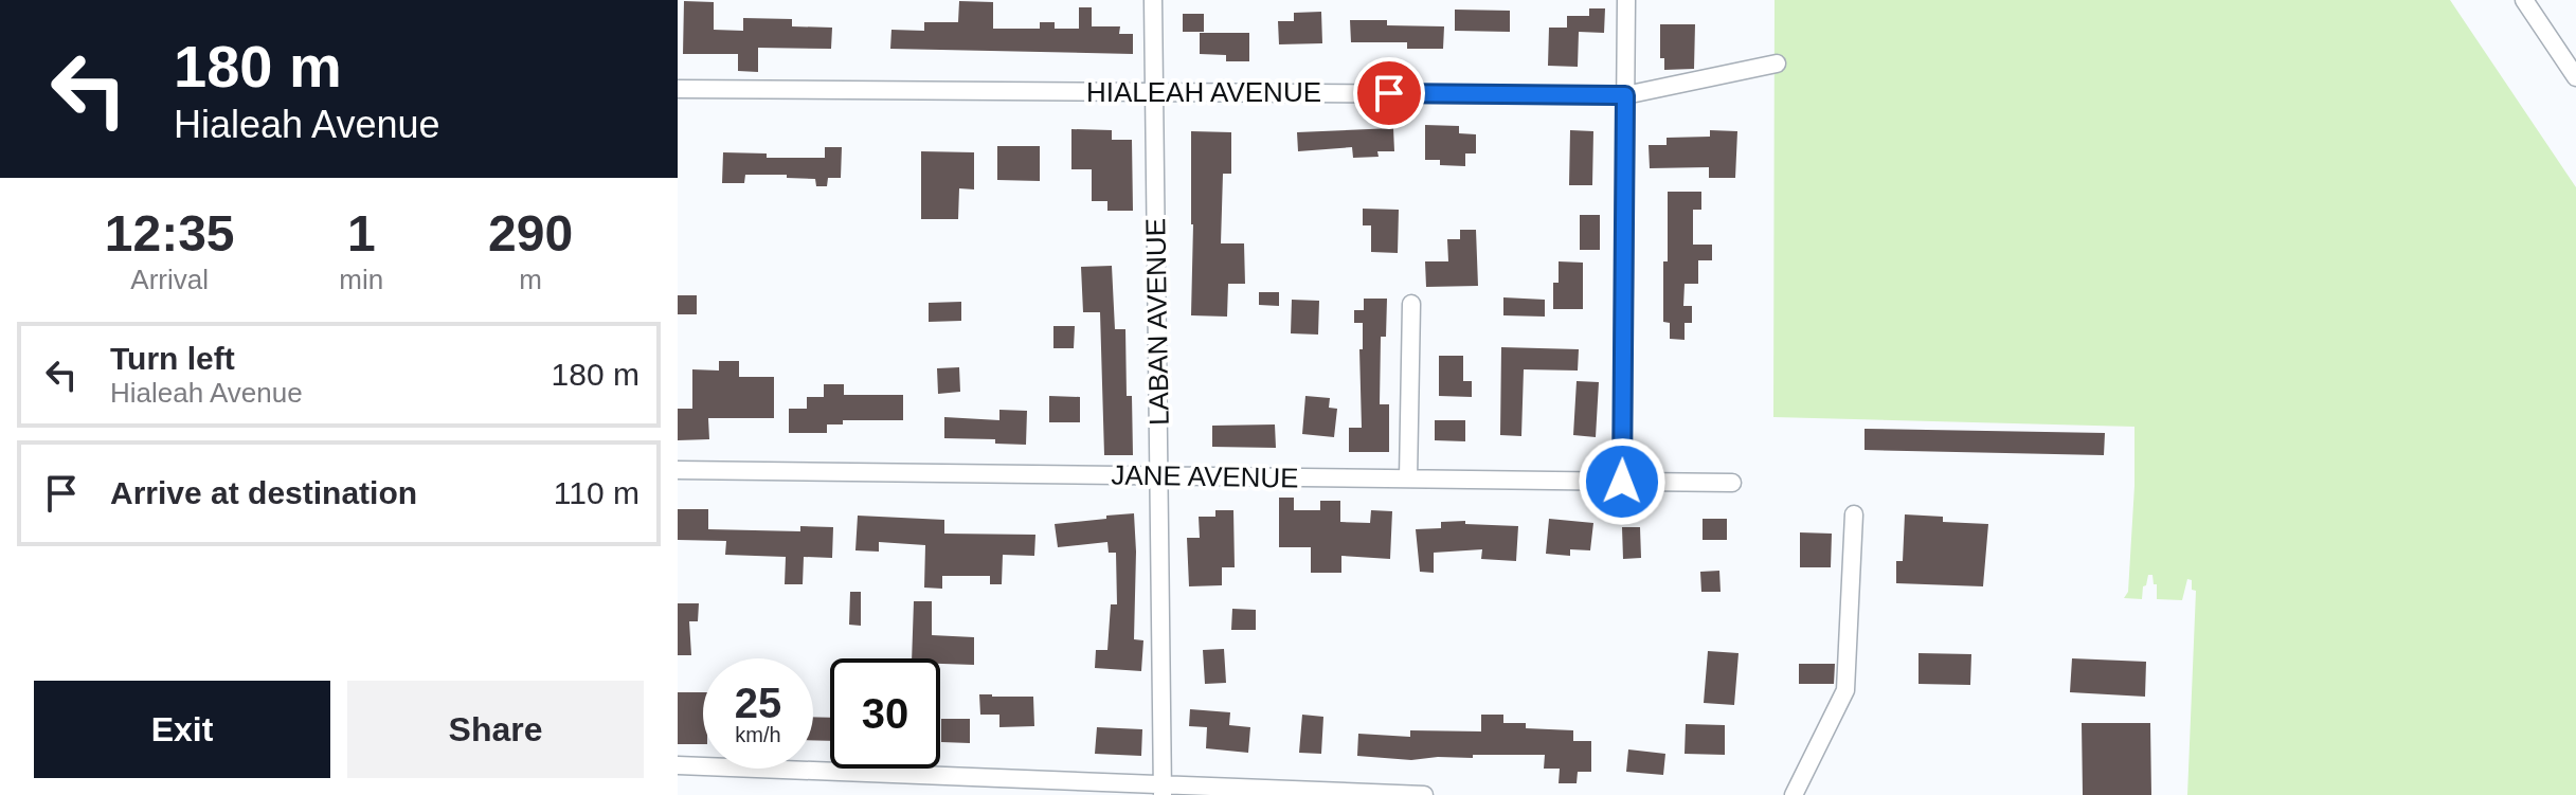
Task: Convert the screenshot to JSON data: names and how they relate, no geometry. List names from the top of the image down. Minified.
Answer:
{"streets":{"street":["HIALEAH AVENUE","LABAN AVENUE","JANE AVENUE"]},"crossings":[["HIALEAH AVENUE","LABAN AVENUE"],["LABAN AVENUE","JANE AVENUE"]],"page":{"turn":["180 m","Hialeah Avenue"],"eta":["12:35","Arrival","1","min","290","m"],"list":[{"name":"Turn left","note":"Hialeah Avenue","value":"180 m"},{"name":"Arrive at destination","value":"110 m"}],"speed":"25 km/h","limit":"30","buttons":["Exit","Share"]}}
